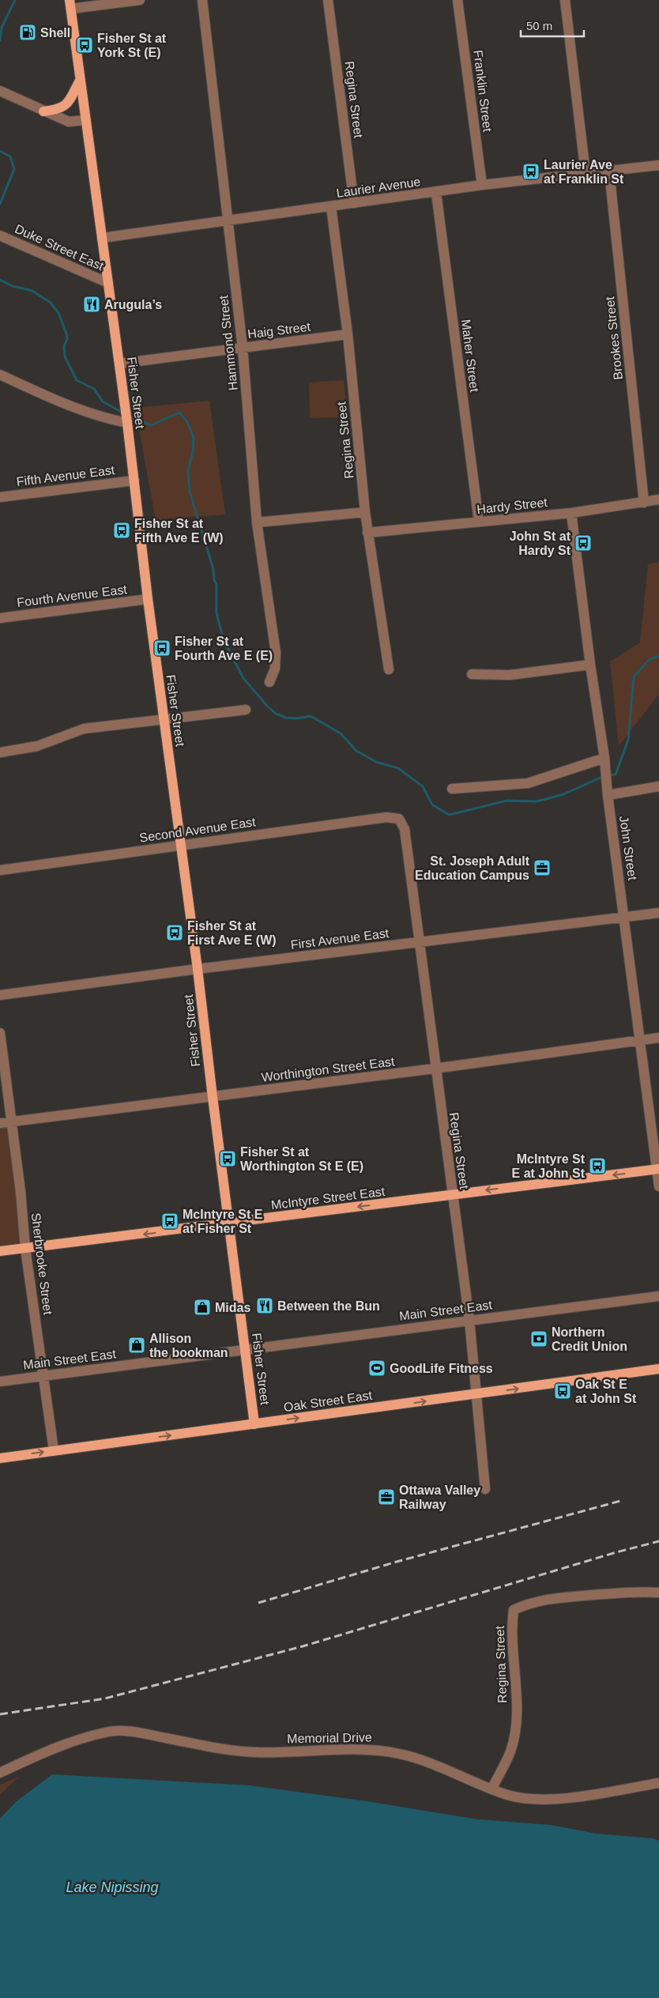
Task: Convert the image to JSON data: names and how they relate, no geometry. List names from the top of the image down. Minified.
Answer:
{"streets":{"main road":["Fisher Street","McIntyre Street East","Oak Street East"],"street":["Franklin Street","Regina Street","Laurier Avenue","Duke Street East","Haig Street","Brookes Street","Hammond Street","Maher Street","Fifth Avenue East","Hardy Street","Fourth Avenue East","Second Avenue East","John Street","First Avenue East","Worthington Street East","Sherbrooke Street","Main Street East","Memorial Drive"]},"crossings":[["Franklin Street","Laurier Avenue"],["Regina Street","Laurier Avenue"],["Regina Street","Haig Street"],["Regina Street","Hardy Street"],["Regina Street","Second Avenue East"],["Regina Street","First Avenue East"],["Regina Street","Worthington Street East"],["Regina Street","McIntyre Street East"],["Regina Street","Main Street East"],["Regina Street","Oak Street East"],["Regina Street","Memorial Drive"],["Laurier Avenue","Brookes Street"],["Laurier Avenue","Hammond Street"],["Laurier Avenue","Maher Street"],["Laurier Avenue","Fisher Street"],["Duke Street East","Fisher Street"],["Haig Street","Hammond Street"],["Haig Street","Fisher Street"],["Brookes Street","Hardy Street"],["Maher Street","Hardy Street"],["Fisher Street","Fifth Avenue East"],["Fisher Street","Fourth Avenue East"],["Fisher Street","Second Avenue East"],["Fisher Street","First Avenue East"],["Fisher Street","Worthington Street East"],["Fisher Street","McIntyre Street East"],["Fisher Street","Main Street East"],["Fisher Street","Oak Street East"],["Hardy Street","John Street"],["John Street","First Avenue East"],["John Street","Worthington Street East"],["John Street","McIntyre Street East"],["Worthington Street East","Sherbrooke Street"],["McIntyre Street East","Sherbrooke Street"],["Sherbrooke Street","Main Street East"],["Sherbrooke Street","Oak Street East"]],"one_way":["McIntyre Street East","Oak Street East"],"water":["Lake Nipissing"],"places":{"fuel station":["Shell"],"bus stop":["Fisher St at York St (E)","Laurier Ave at Franklin St","Fisher St at Fifth Ave E (W)","John St at Hardy St","Fisher St at Fourth Ave E (E)","Fisher St at First Ave E (W)","Fisher St at Worthington St E (E)","McIntyre St E at John St","McIntyre St E at Fisher St","Oak St E at John St"],"restaurant":["Arugula’s","Between the Bun"],"office":["St. Joseph Adult Education Campus","Ottawa Valley Railway"],"shop":["Midas","Allison the bookman"],"bank":["Northern Credit Union"],"sports":["GoodLife Fitness"]},"scale_bar":"50 m"}
